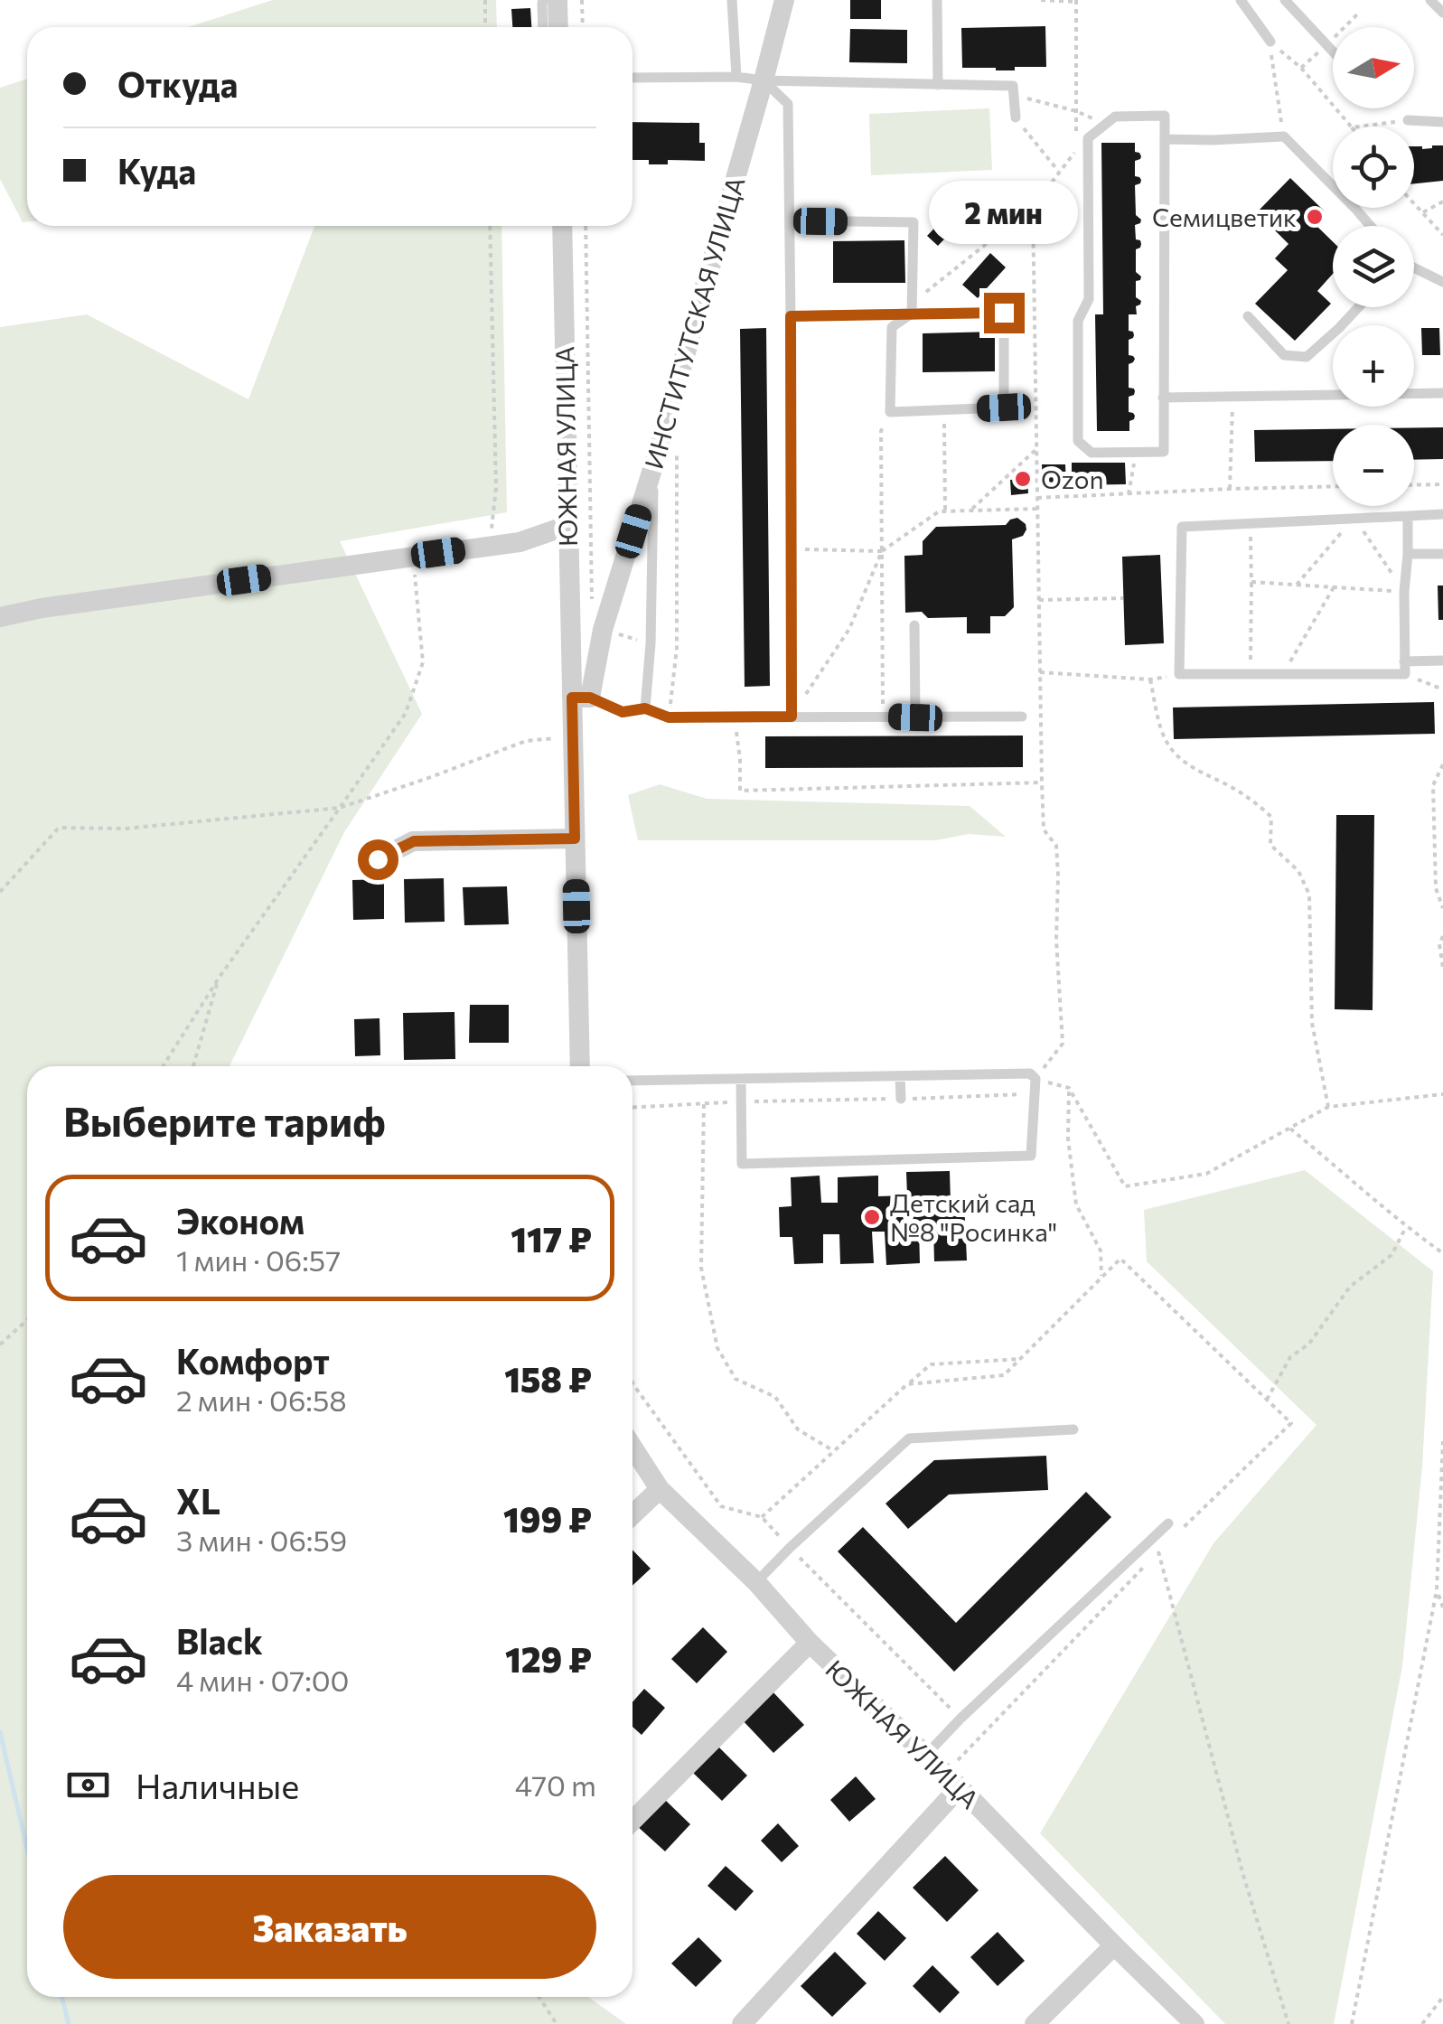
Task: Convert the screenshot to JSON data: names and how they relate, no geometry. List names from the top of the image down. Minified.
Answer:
{"streets":{"street":["ИНСТИТУТСКАЯ УЛИЦА","ЮЖНАЯ УЛИЦА"]},"crossings":[["ИНСТИТУТСКАЯ УЛИЦА","ЮЖНАЯ УЛИЦА"]],"places":["Семицветик","Ozon","Детский сад №8 \"Росинка\""],"north":"right","page":{"map_buttons":["+","−"],"banner":["Откуда","Куда"],"bubble":"2 мин","heading":"Выберите тариф","list":[{"name":"Эконом","note":"1 мин · 06:57","value":"117 ₽"},{"name":"Комфорт","note":"2 мин · 06:58","value":"158 ₽"},{"name":"XL","note":"3 мин · 06:59","value":"199 ₽"},{"name":"Black","note":"4 мин · 07:00","value":"129 ₽"}],"pay":["Наличные","470 m"],"buttons":"Заказать"}}
